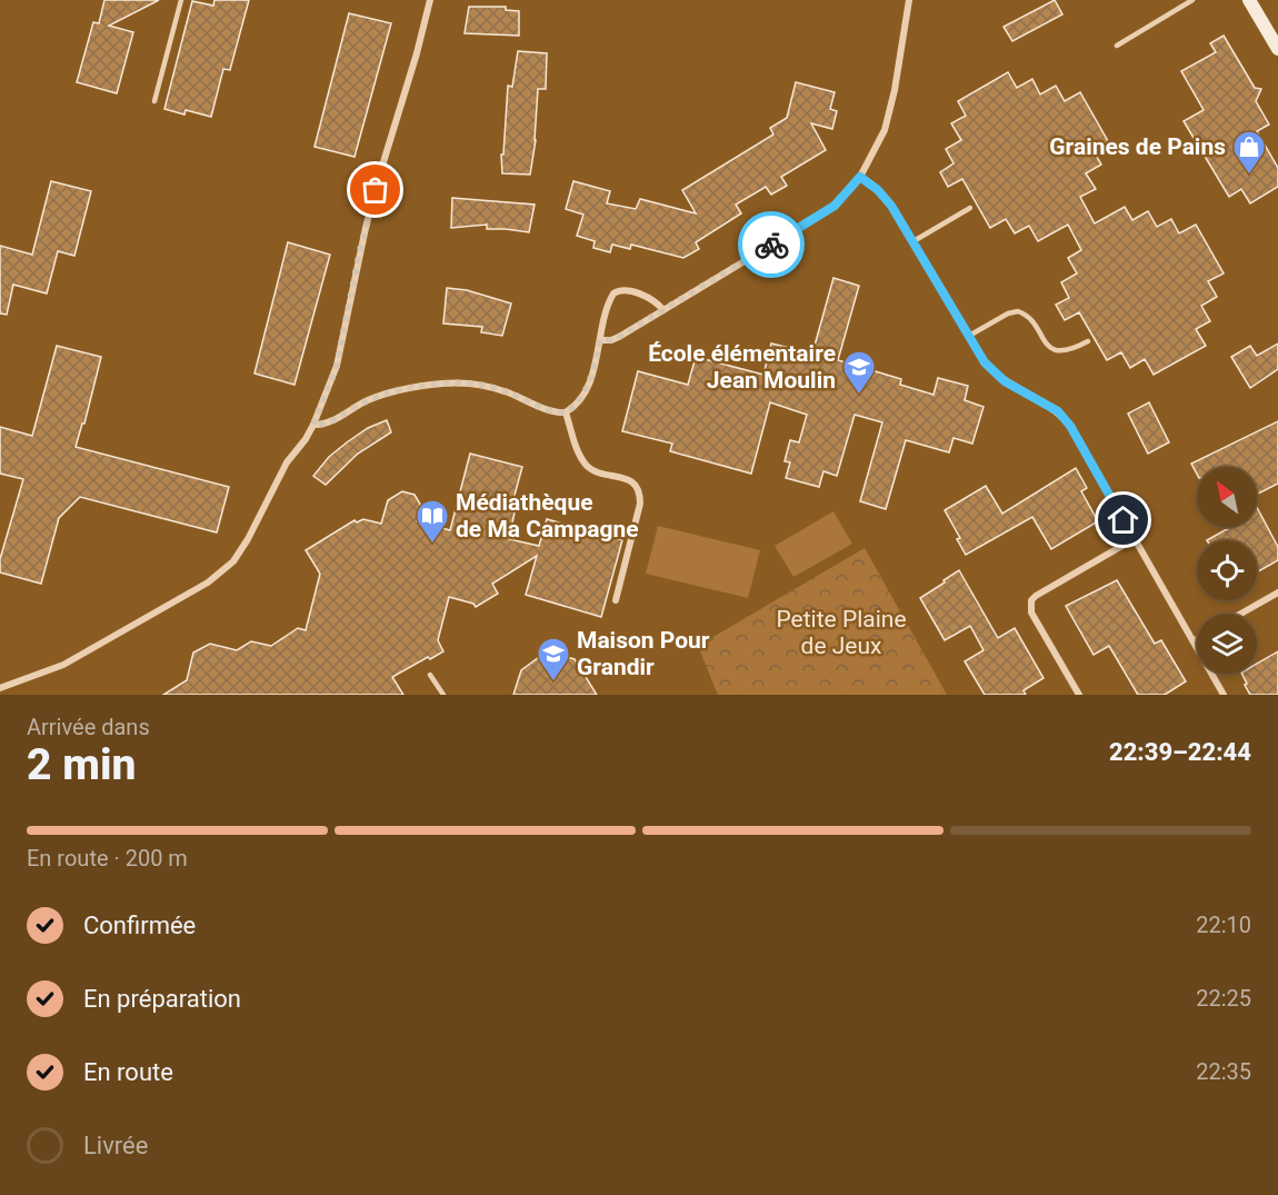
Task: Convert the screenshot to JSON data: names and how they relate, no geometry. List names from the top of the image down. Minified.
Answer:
{"parks":["Petite Plaine de Jeux"],"places":{"shop":["Graines de Pains"],"school or university":["École élémentaire Jean Moulin","Maison Pour Grandir"],"library":["Médiathèque de Ma Campagne"]},"north":"top left","page":{"heading":["2 min","Arrivée dans","22:39–22:44"],"bar":"En route · 200 m","list":[["Confirmée","22:10"],["En préparation","22:25"],["En route","22:35"],"Livrée"]}}
